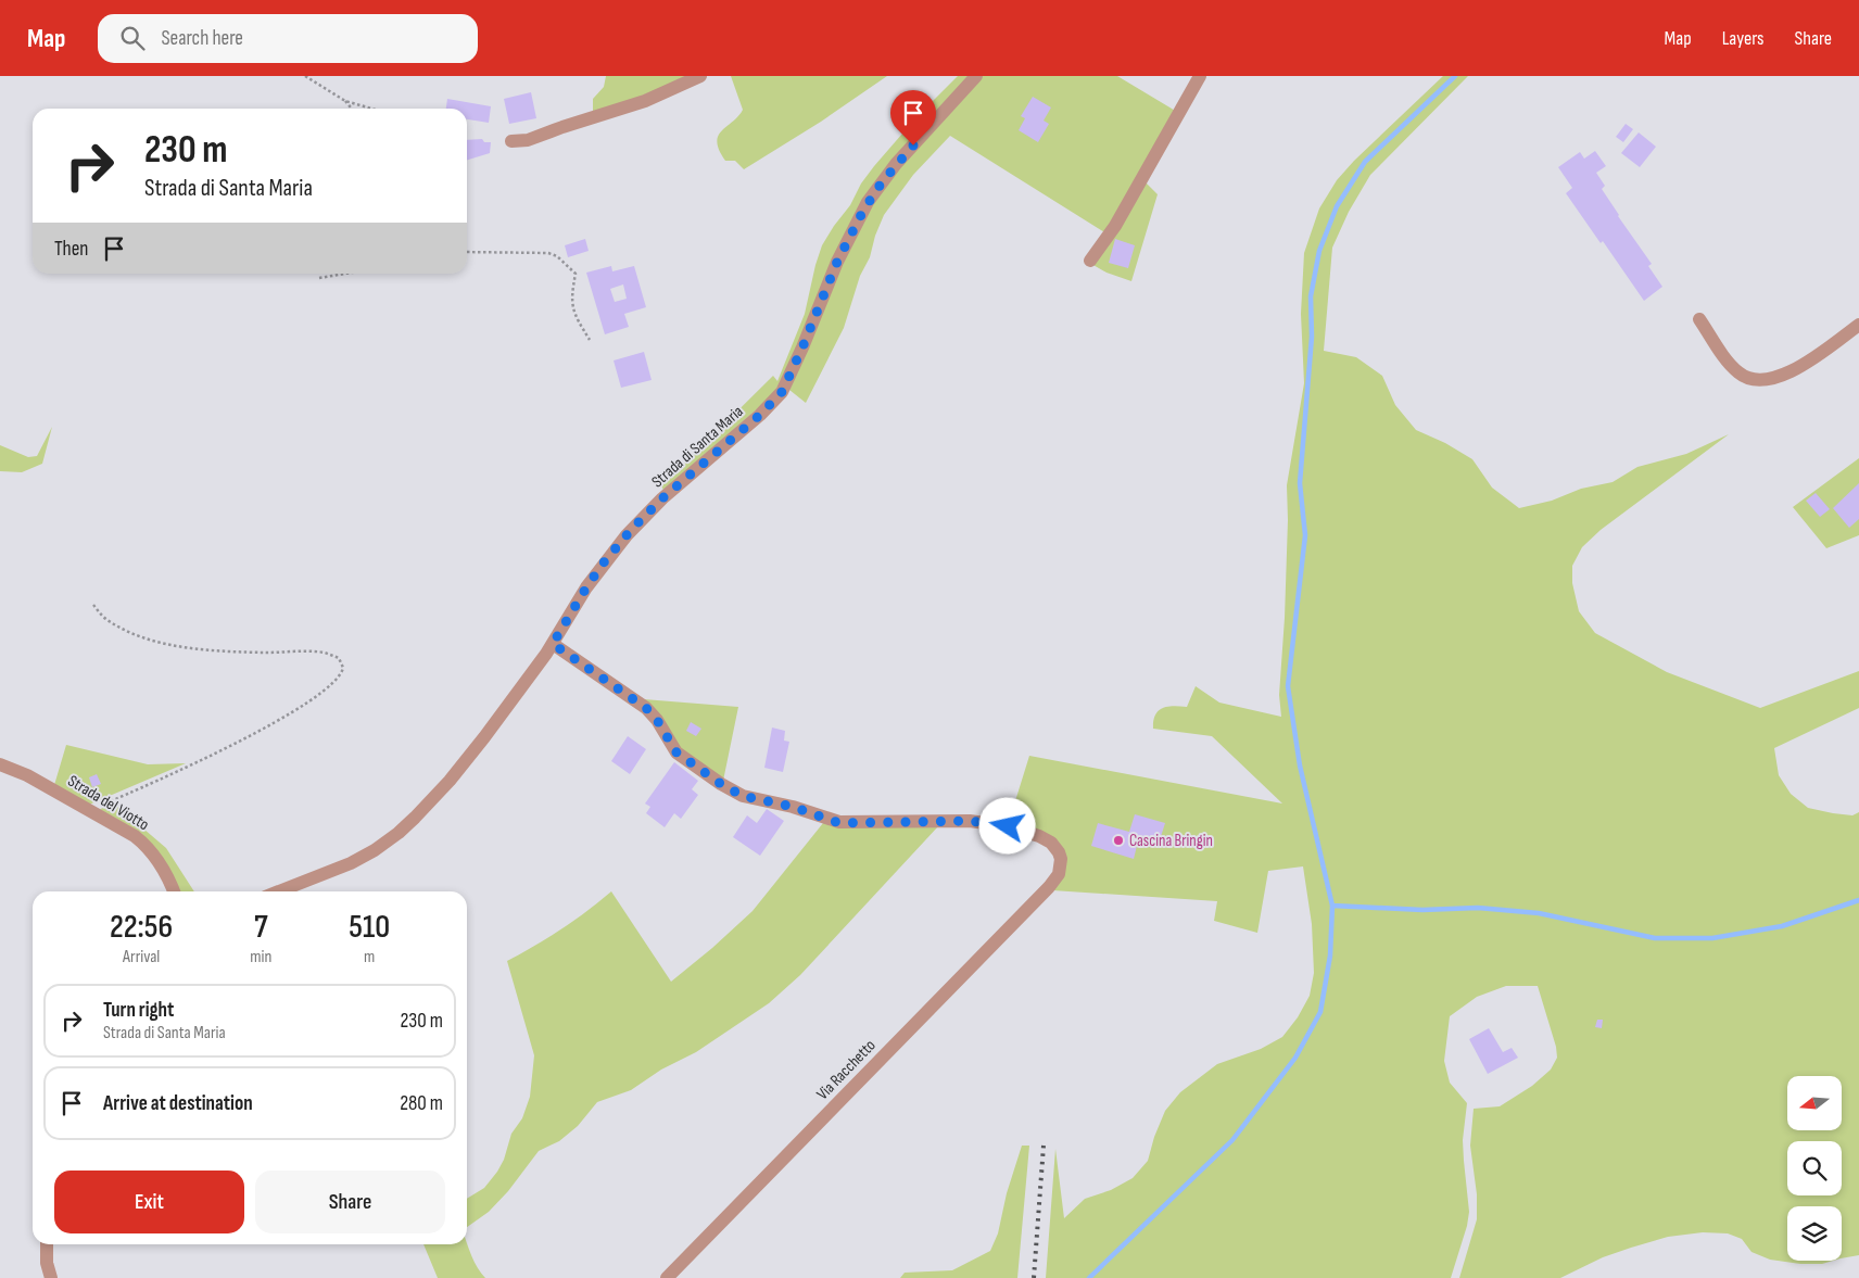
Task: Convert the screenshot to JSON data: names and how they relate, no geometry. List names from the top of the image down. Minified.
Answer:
{"streets":{"street":["Strada di Santa Maria","Strada del Viotto","Via Racchetto"]},"crossings":[["Strada di Santa Maria","Via Racchetto"]],"places":["Cascina Bringin"],"north":"left","page":{"header":"Map","search":"Search here","nav":["Map","Layers","Share"],"turn":["230 m","Strada di Santa Maria"],"then":"Then","eta":["22:56","Arrival","7","min","510","m"],"list":[{"name":"Turn right","note":"Strada di Santa Maria","value":"230 m"},{"name":"Arrive at destination","value":"280 m"}],"buttons":["Exit","Share"]}}
